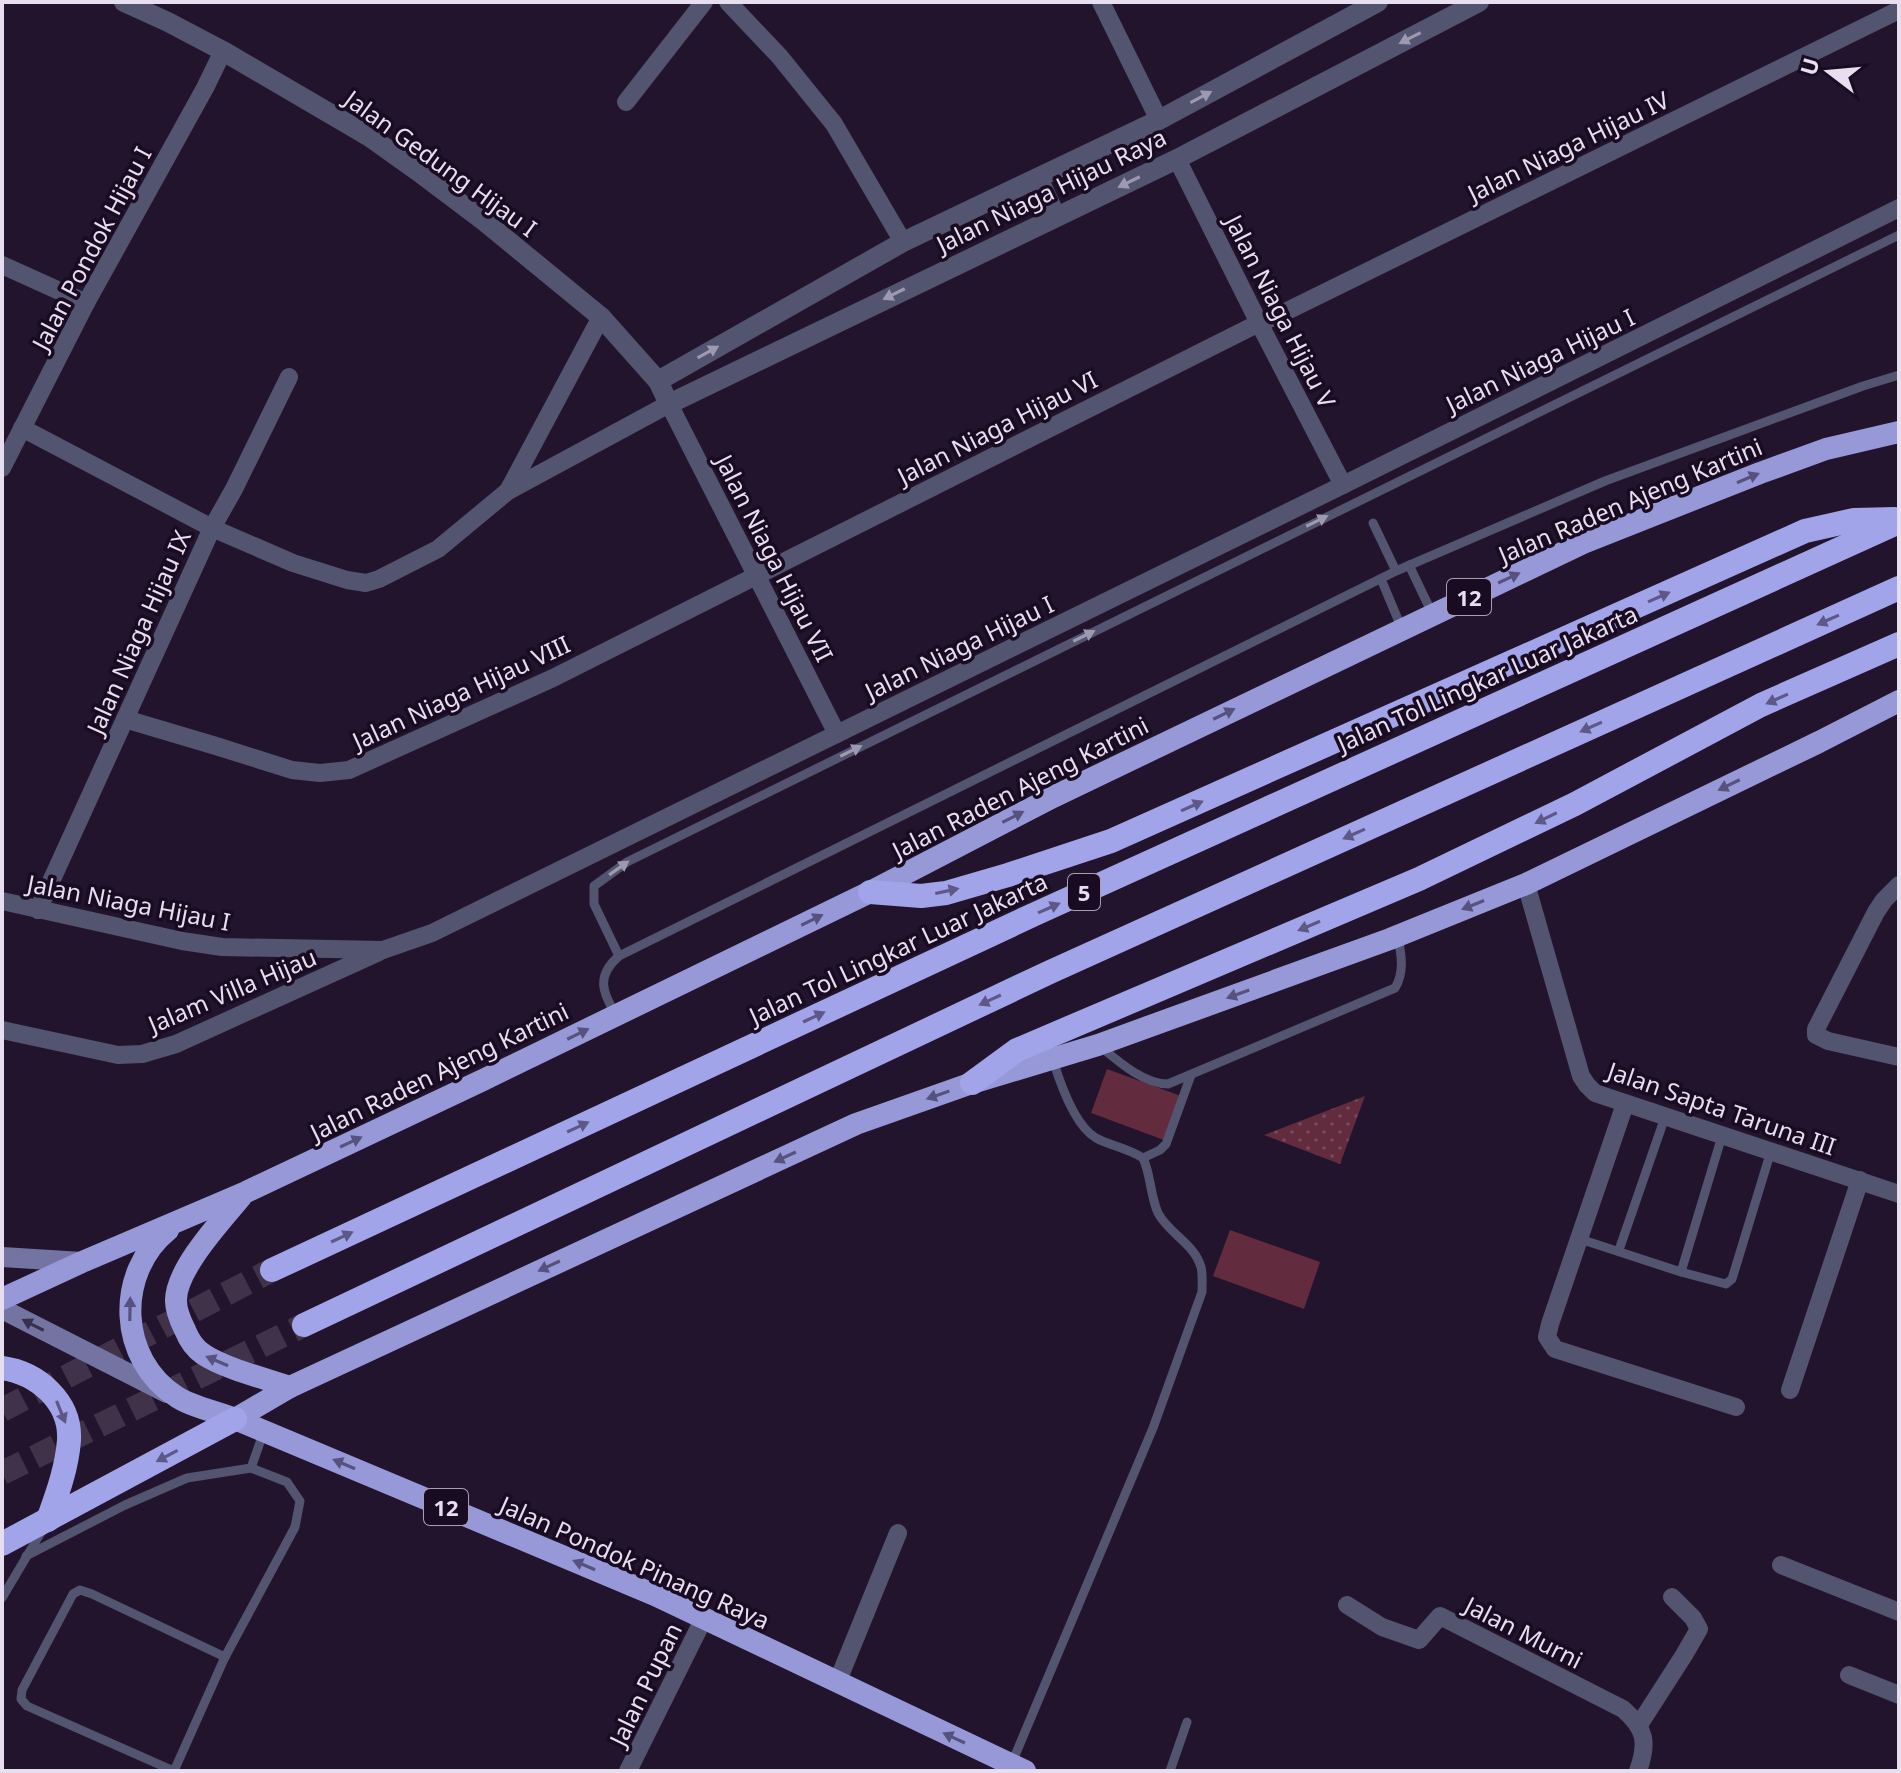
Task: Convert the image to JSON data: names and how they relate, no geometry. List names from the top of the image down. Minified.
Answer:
{"streets":{"highway":["Jalan Raden Ajeng Kartini","12","Jalan Tol Lingkar Luar Jakarta","5","Jalan Pondok Pinang Raya"],"street":["Jalan Niaga Hijau IV","Jalan Gedung Hijau I","Jalan Niaga Hijau Raya","Jalan Pondok Hijau I","Jalan Niaga Hijau V","Jalan Niaga Hijau I","Jalan Niaga Hijau VI","Jalan Niaga Hijau VII","Jalan Niaga Hijau IX","Jalan Niaga Hijau VIII","Jalam Villa Hijau","Jalan Sapta Taruna III","Jalan Murni","Jalan Pupan"]},"crossings":[["Jalan Niaga Hijau IV","Jalan Niaga Hijau V"],["Jalan Niaga Hijau IV","Jalan Niaga Hijau VI"],["Jalan Gedung Hijau I","Jalan Niaga Hijau Raya"],["Jalan Gedung Hijau I","Jalan Pondok Hijau I"],["Jalan Gedung Hijau I","Jalan Niaga Hijau VII"],["Jalan Niaga Hijau Raya","Jalan Niaga Hijau V"],["Jalan Niaga Hijau Raya","Jalan Niaga Hijau VII"],["Jalan Niaga Hijau V","Jalan Niaga Hijau I"],["Jalan Niaga Hijau V","Jalan Niaga Hijau VI"],["Jalan Niaga Hijau I","Jalan Niaga Hijau VII"],["Jalan Niaga Hijau I","Jalan Niaga Hijau IX"],["Jalan Niaga Hijau I","Jalam Villa Hijau"],["Jalan Niaga Hijau VI","Jalan Niaga Hijau VII"],["Jalan Niaga Hijau VI","Jalan Niaga Hijau VIII"],["Jalan Raden Ajeng Kartini","Jalan Pondok Pinang Raya"],["Jalan Niaga Hijau VII","Jalan Niaga Hijau VIII"],["Jalan Niaga Hijau IX","Jalan Niaga Hijau VIII"],["Jalan Pondok Pinang Raya","Jalan Pupan"]],"one_way":["Jalan Pondok Pinang Raya"],"north":"left"}
